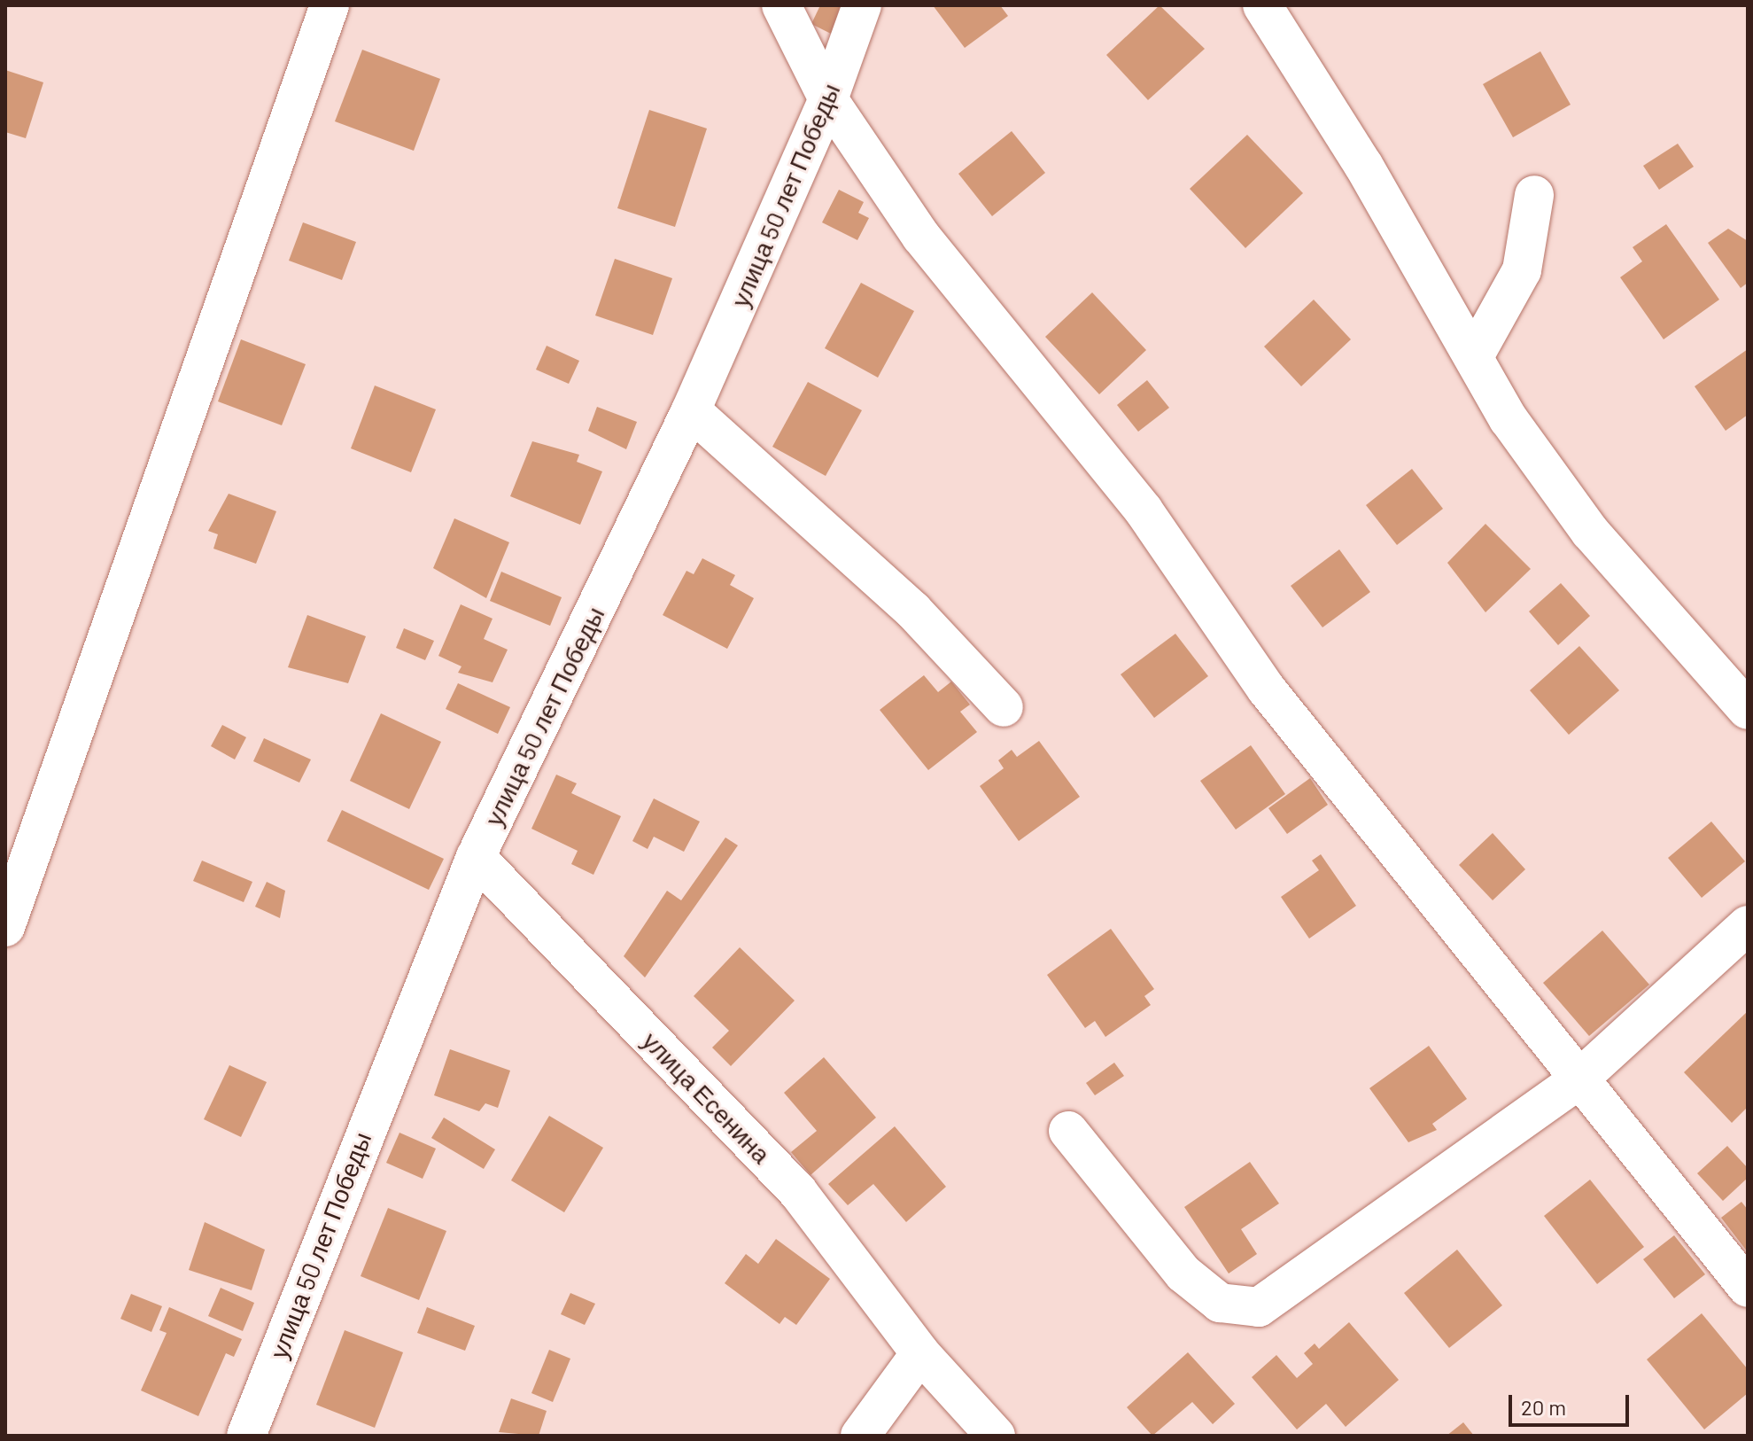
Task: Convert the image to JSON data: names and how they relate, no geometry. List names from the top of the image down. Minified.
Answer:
{"streets":{"street":["улица 50 лет Победы","улица Есенина"]},"crossings":[["улица 50 лет Победы","улица Есенина"]],"scale_bar":"20 m"}
